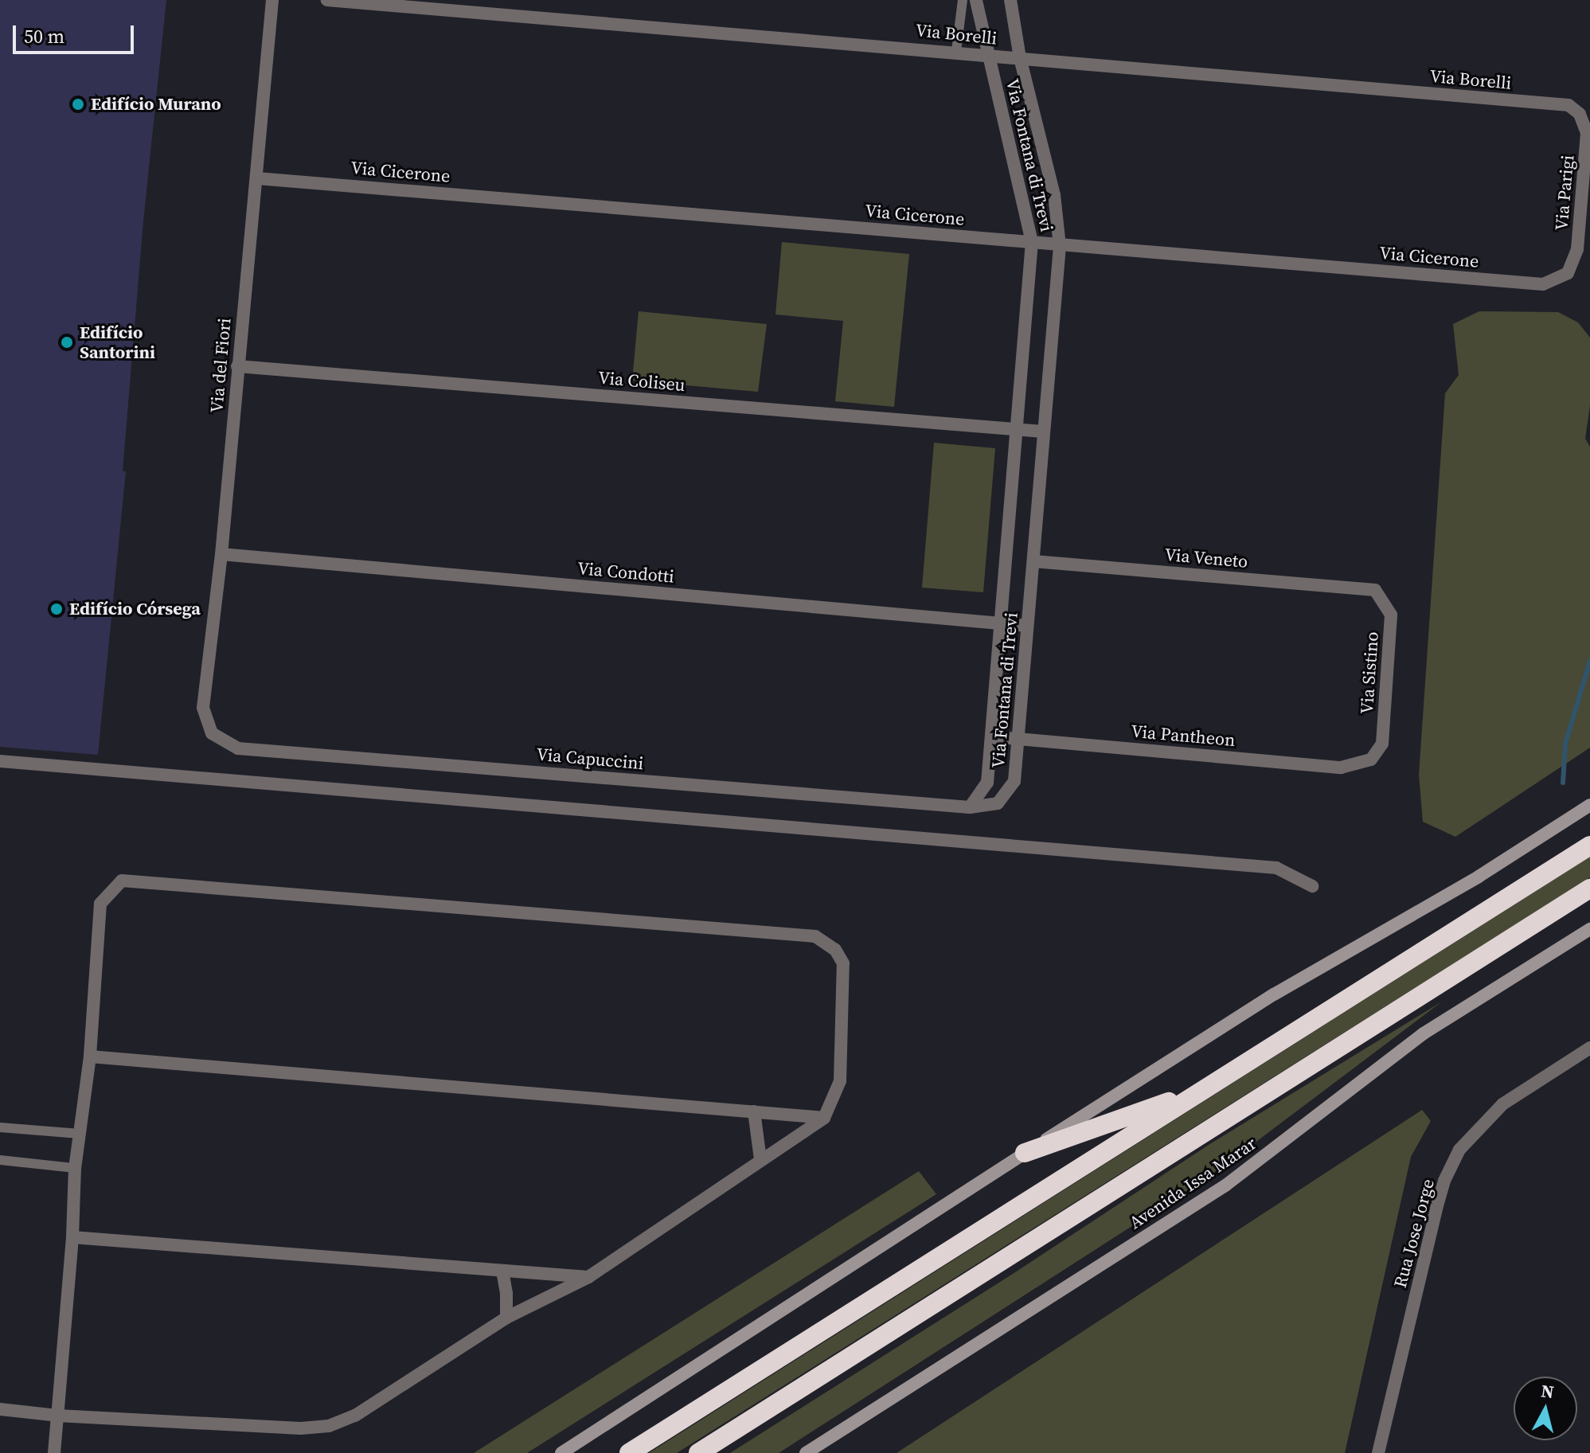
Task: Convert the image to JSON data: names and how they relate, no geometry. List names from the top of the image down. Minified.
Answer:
{"streets":{"street":["Via Borelli","Via Fontana di Trevi","Via Cicerone","Via Parigi","Via del Fiori","Via Coliseu","Via Veneto","Via Condotti","Via Sistino","Via Pantheon","Via Capuccini","Avenida Issa Marar","Rua Jose Jorge"]},"crossings":[["Via Borelli","Via Fontana di Trevi"],["Via Borelli","Via Parigi"],["Via Fontana di Trevi","Via Cicerone"],["Via Fontana di Trevi","Via Coliseu"],["Via Fontana di Trevi","Via Veneto"],["Via Fontana di Trevi","Via Condotti"],["Via Fontana di Trevi","Via Pantheon"],["Via Fontana di Trevi","Via Capuccini"],["Via Cicerone","Via Parigi"],["Via Cicerone","Via del Fiori"],["Via del Fiori","Via Coliseu"],["Via del Fiori","Via Condotti"],["Via del Fiori","Via Capuccini"],["Via Veneto","Via Sistino"],["Via Sistino","Via Pantheon"]],"places":["Edifício Murano","Edifício Santorini","Edifício Córsega"],"scale_bar":"50 m","north":"top"}
